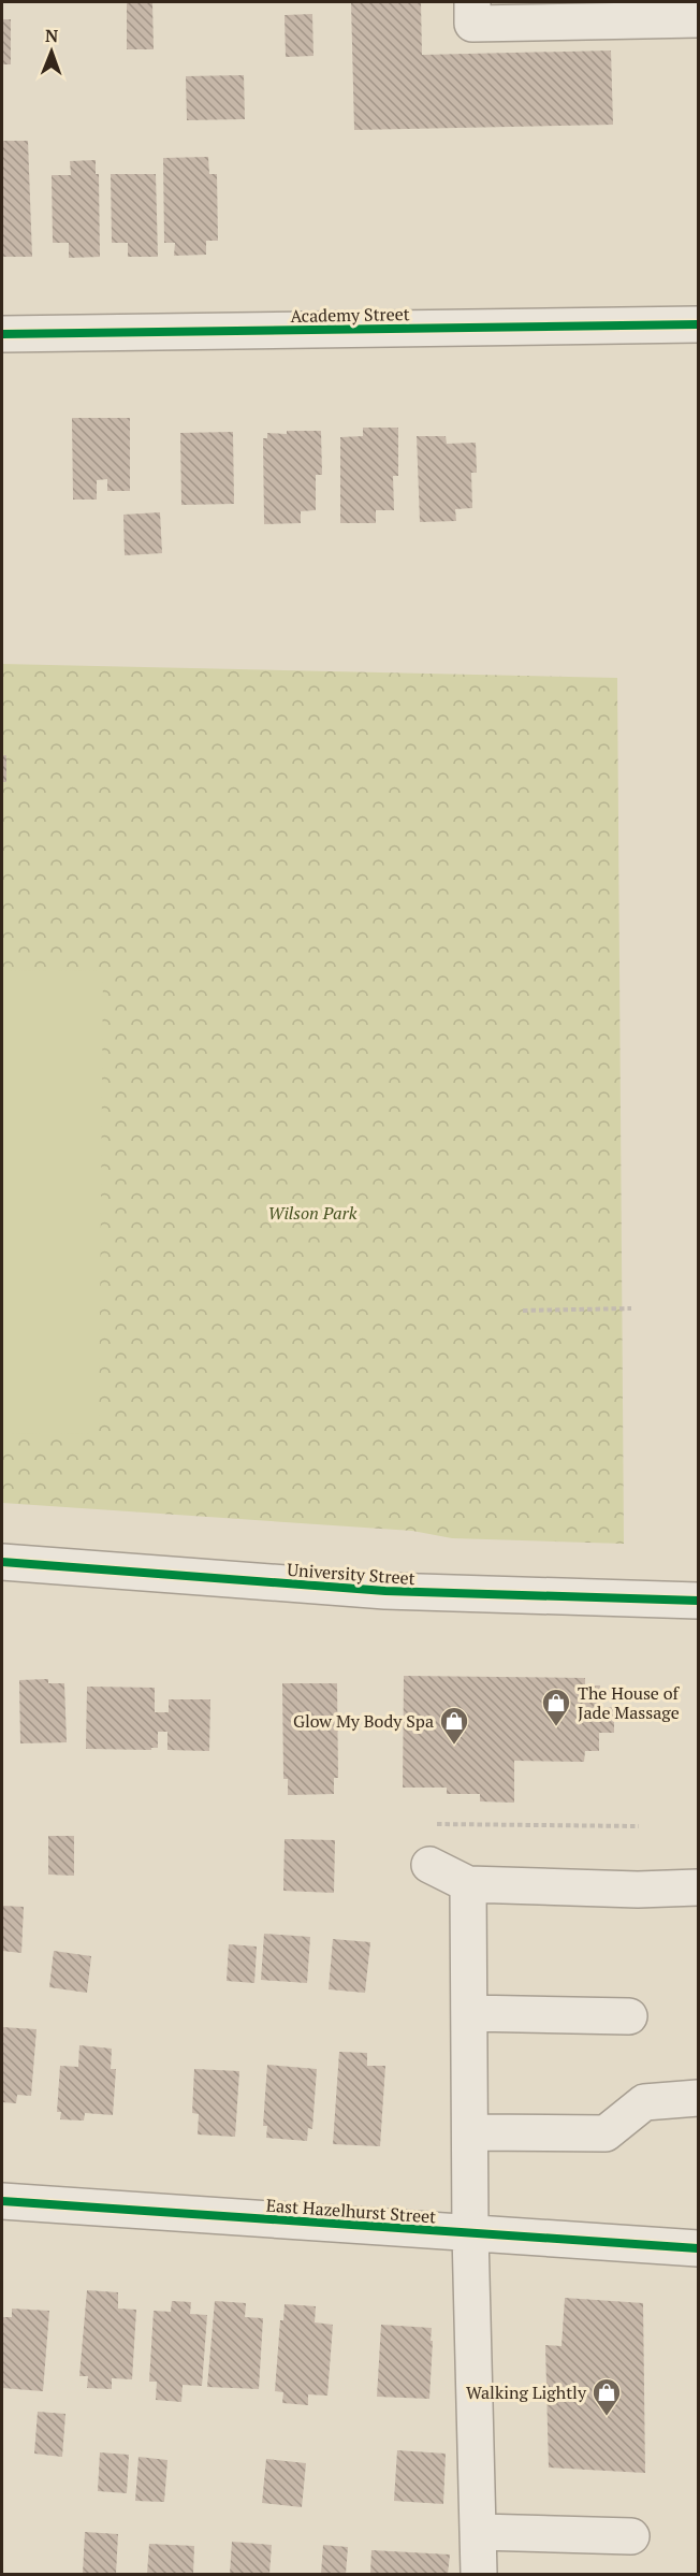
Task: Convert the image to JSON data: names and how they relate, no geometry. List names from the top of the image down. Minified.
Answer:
{"streets":{"street":["Academy Street","University Street","East Hazelhurst Street"]},"parks":["Wilson Park"],"places":{"shop":["The House of Jade Massage","Glow My Body Spa","Walking Lightly"]},"north":"top"}
